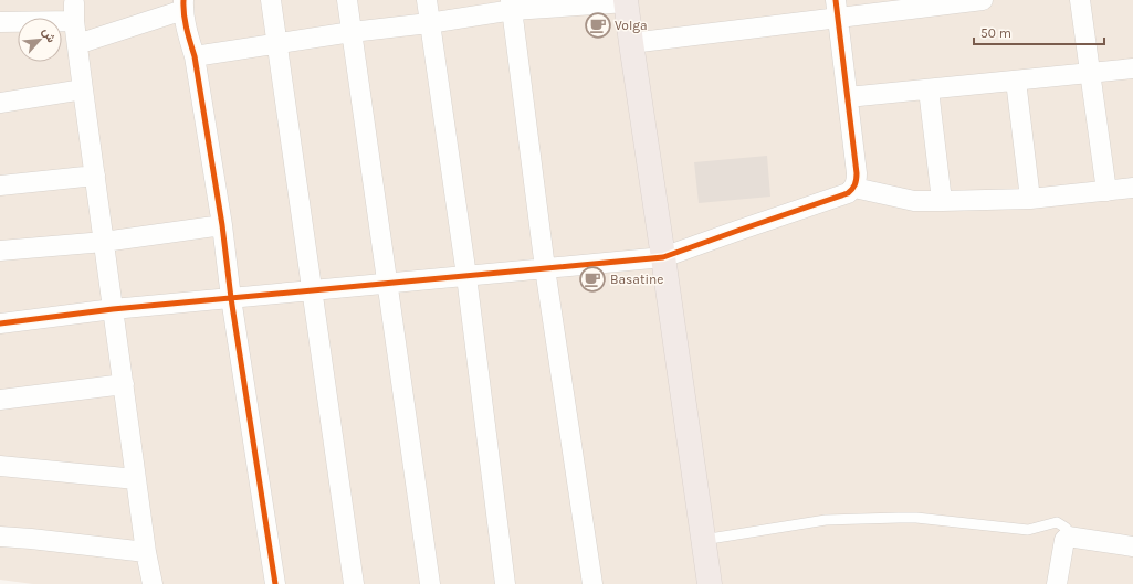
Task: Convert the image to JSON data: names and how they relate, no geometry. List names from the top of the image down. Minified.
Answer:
{"places":{"cafe":["Volga","Basatine"]},"scale_bar":"50 m","north":"top right"}
